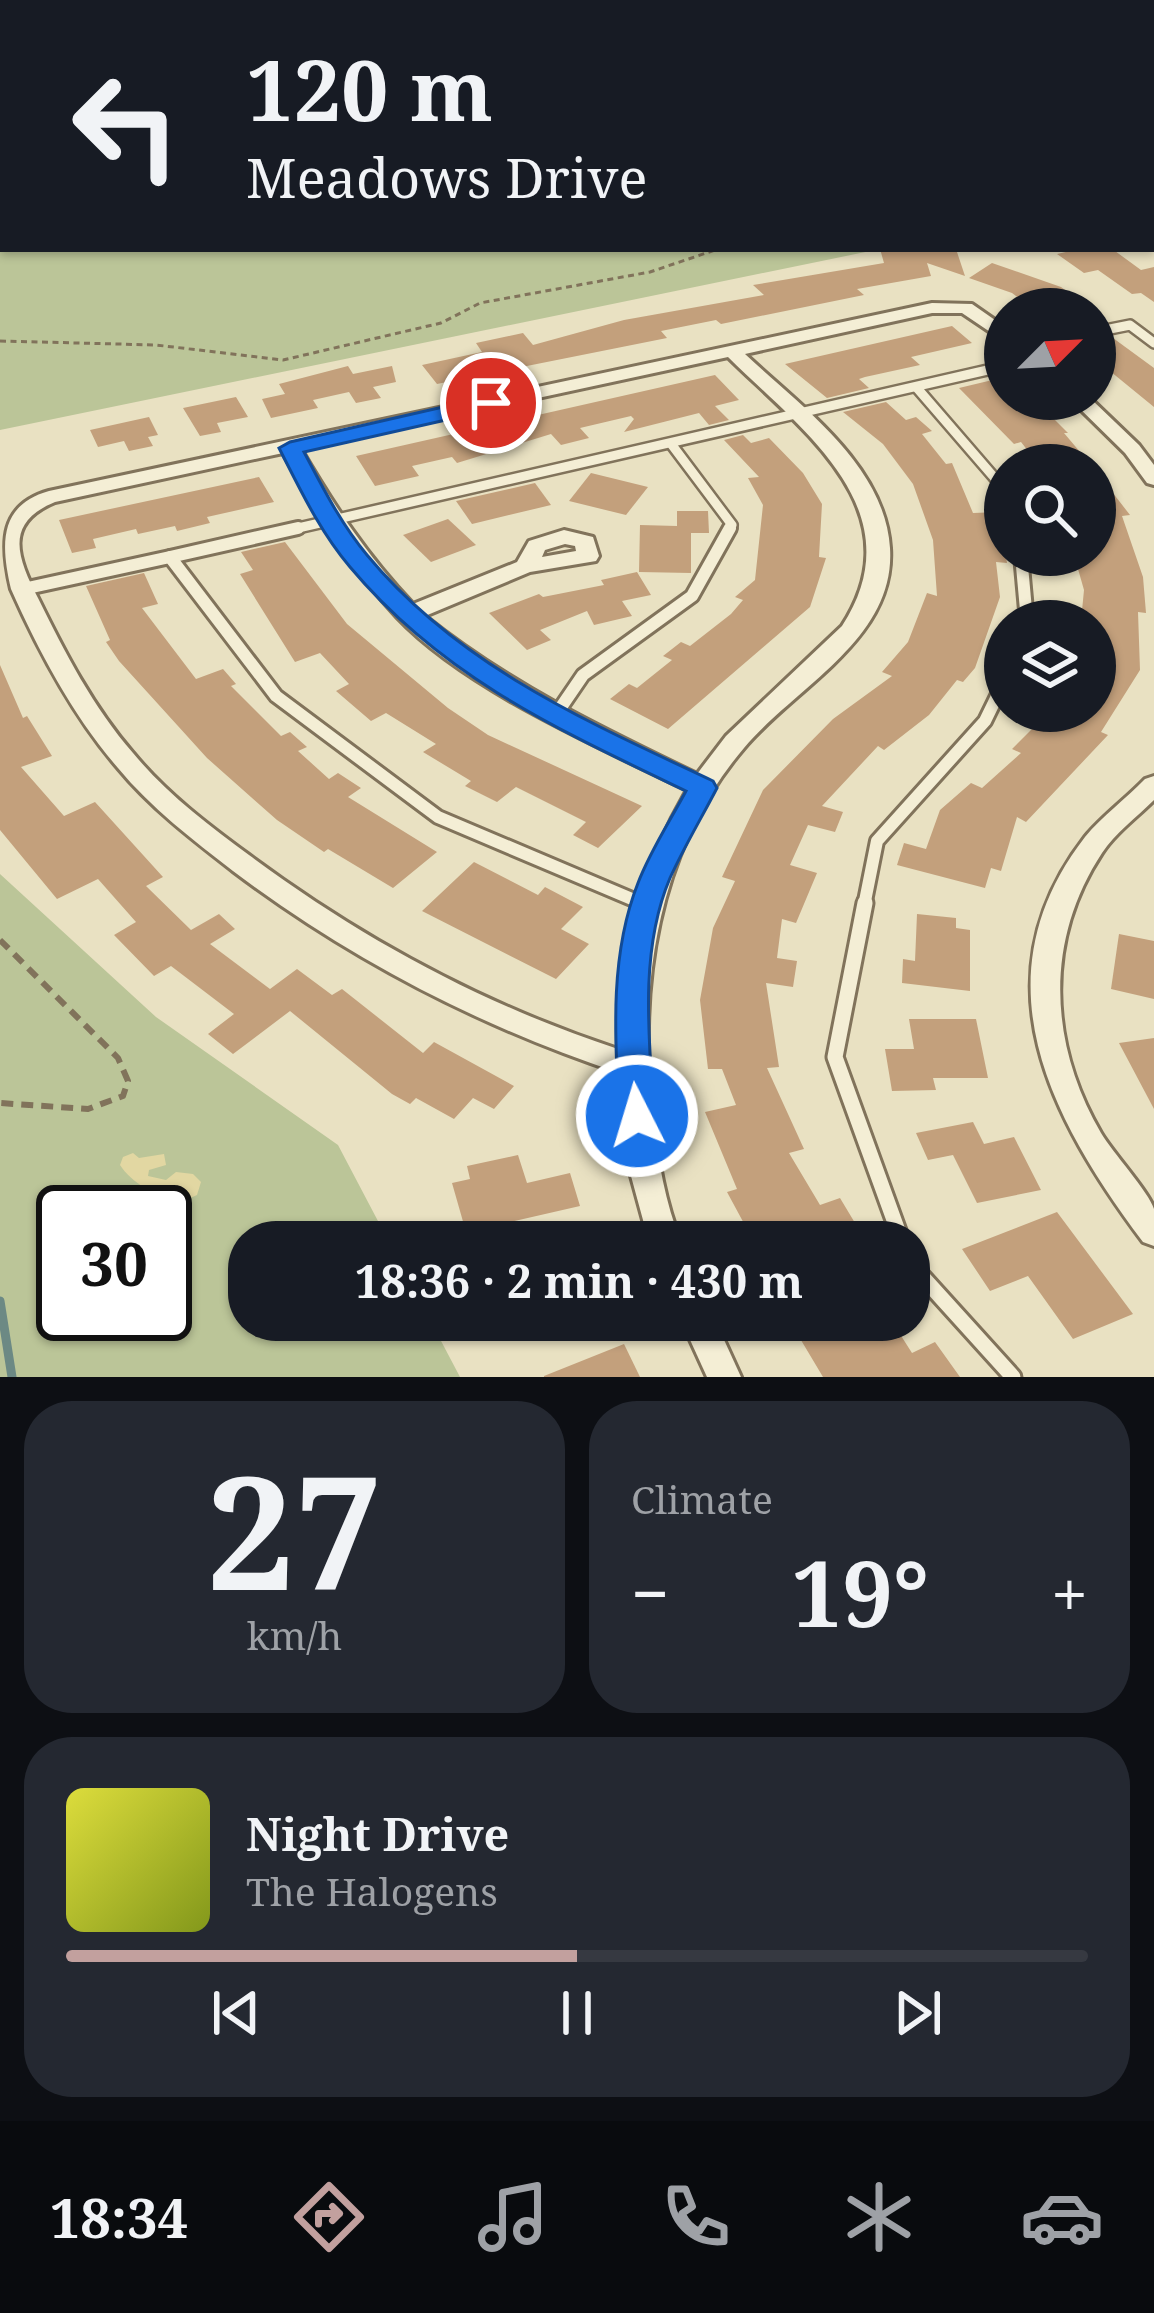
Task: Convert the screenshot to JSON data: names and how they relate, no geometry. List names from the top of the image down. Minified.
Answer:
{"north":"top right","page":{"turn":["120 m","Meadows Drive"],"limit":"30","trip":"18:36 · 2 min · 430 m","tile":[["27","km/h"],"Climate"],"heat":["−","19°","+"],"song":["Night Drive","The Halogens"],"tabs":"18:34"}}
